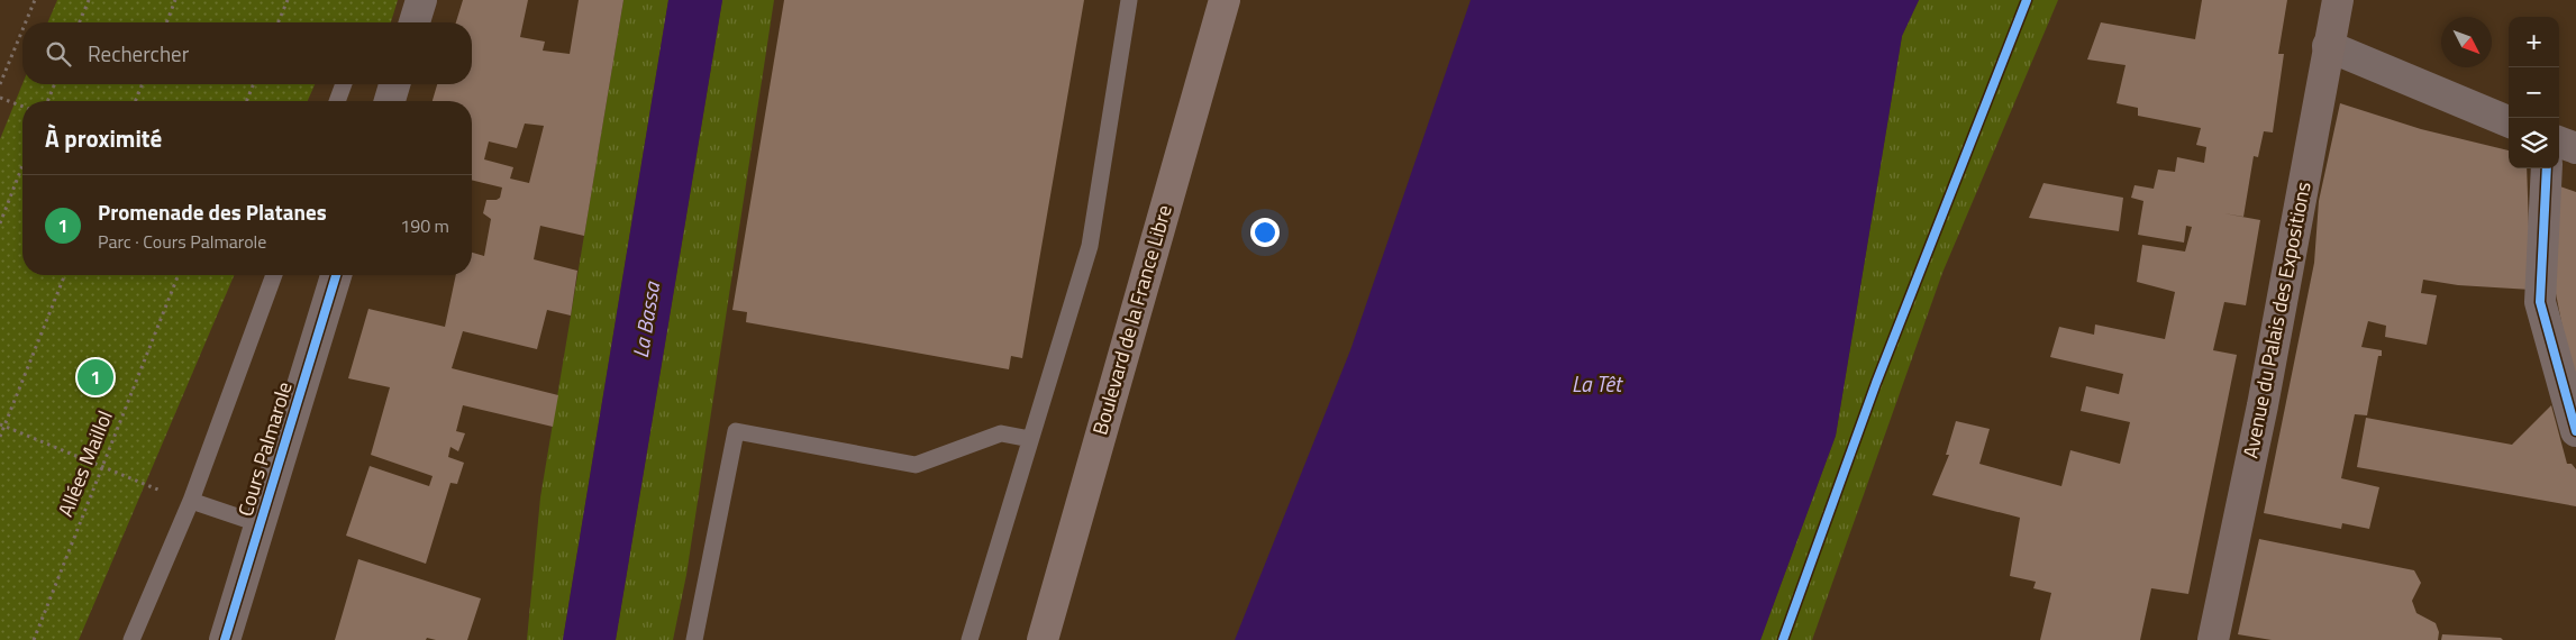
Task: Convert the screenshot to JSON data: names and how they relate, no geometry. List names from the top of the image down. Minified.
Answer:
{"streets":{"main road":["Boulevard de la France Libre","Avenue du Palais des Expositions"],"street":["Cours Palmarole"],"path":["Allées Maillol"]},"water":["La Bassa","La Têt"],"north":"bottom right","page":{"map_buttons":["+","−"],"search":"Rechercher","heading":"À proximité","list":[{"mark":"1","name":"Promenade des Platanes","note":"Parc · Cours Palmarole","value":"190 m"}],"pins":"1"}}
